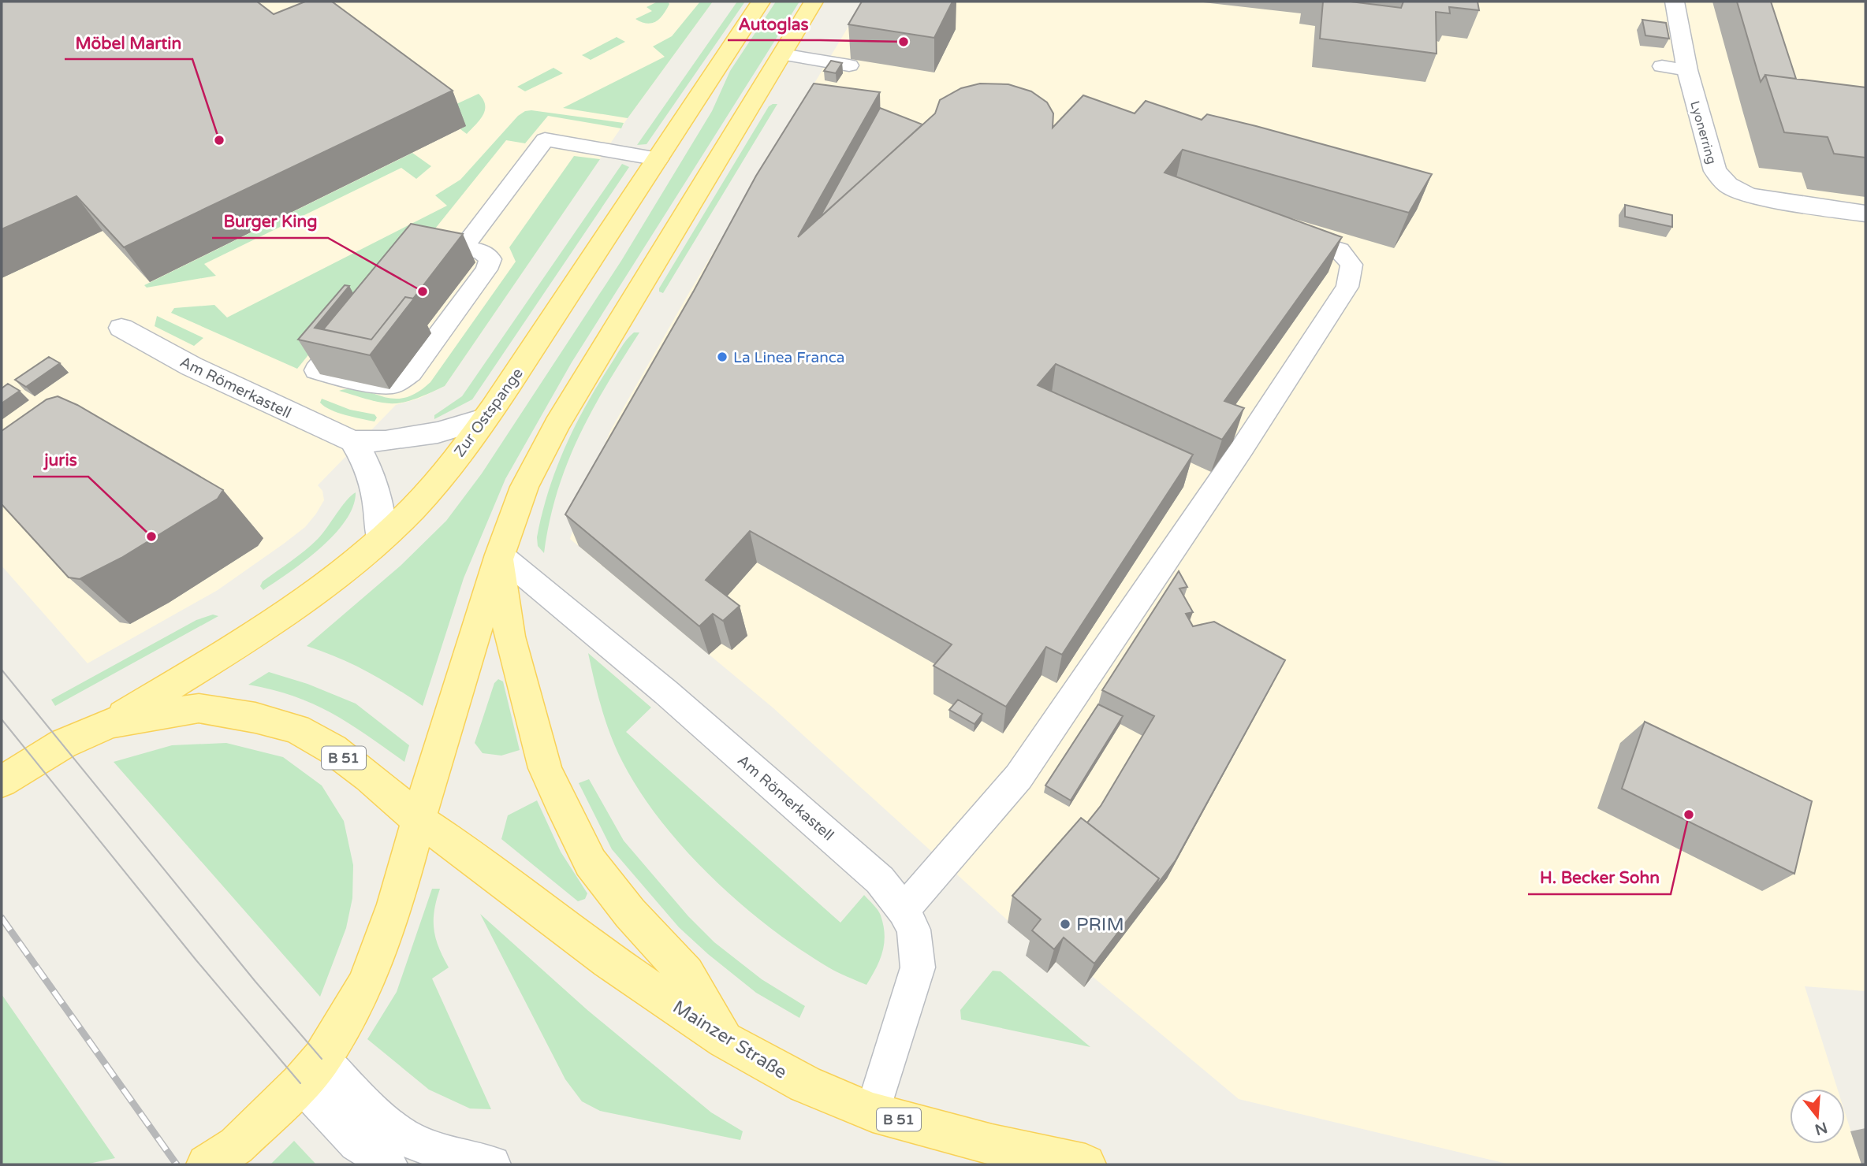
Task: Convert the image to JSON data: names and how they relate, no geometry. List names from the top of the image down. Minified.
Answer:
{"streets":{"main road":["Zur Ostspange","B 51","Mainzer Straße"],"street":["Lyonerring","Am Römerkastell"]},"crossings":[["Am Römerkastell","Zur Ostspange"],["Am Römerkastell","Mainzer Straße"],["Zur Ostspange","Mainzer Straße"]],"places":["Autoglas","Möbel Martin","Burger King","La Linea Franca","juris","H. Becker Sohn","PRIM"],"north":"bottom"}
